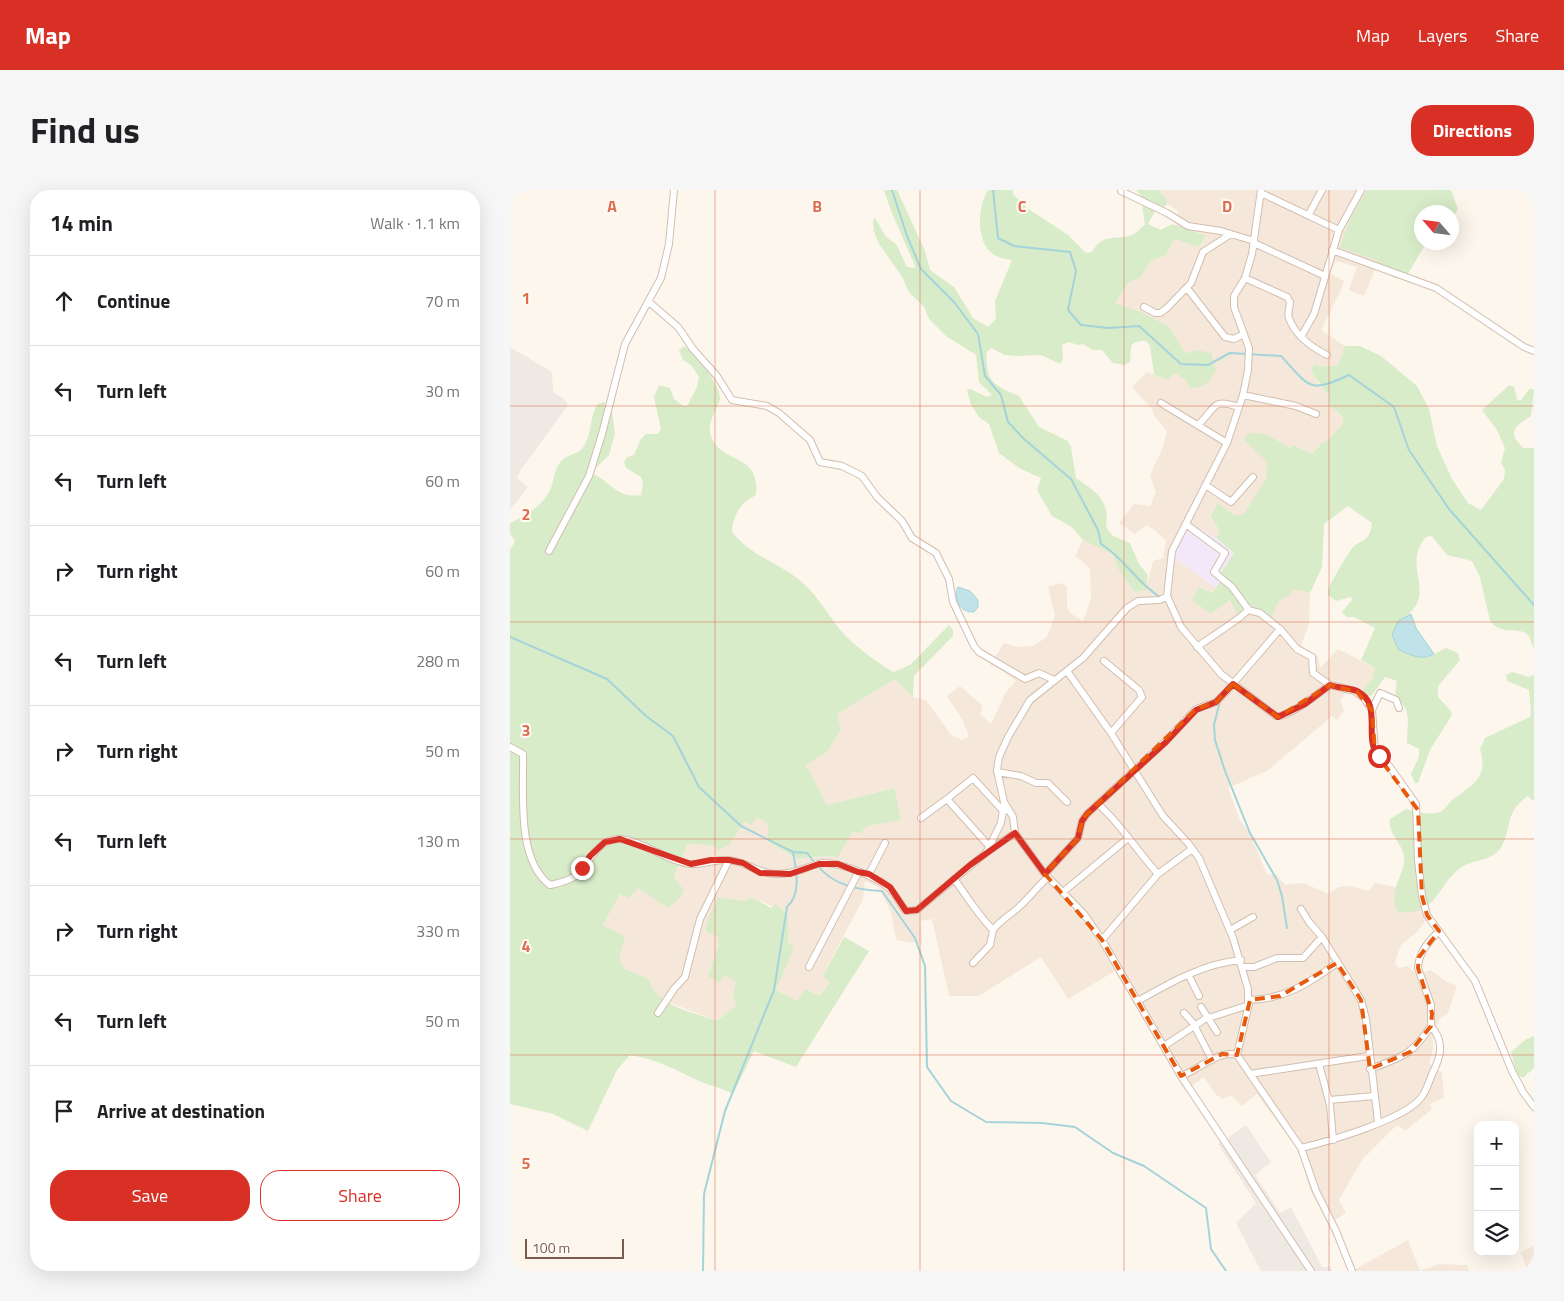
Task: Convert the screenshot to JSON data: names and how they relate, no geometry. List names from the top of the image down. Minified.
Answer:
{"scale_bar":"100 m","north":"top left","page":{"header":"Map","nav":["Map","Layers","Share"],"title":"Find us","buttons":["Directions",["Save","Share"]],"heading":["14 min","Walk · 1.1 km"],"list":[["Continue","70 m"],["Turn left","30 m"],["Turn left","60 m"],["Turn right","60 m"],["Turn left","280 m"],["Turn right","50 m"],["Turn left","130 m"],["Turn right","330 m"],["Turn left","50 m"],"Arrive at destination"],"map_buttons":["+","−"],"scale":"100 m"},"grid":{"columns":["A","B","C","D"],"rows":["1","2","3","4","5"]}}
